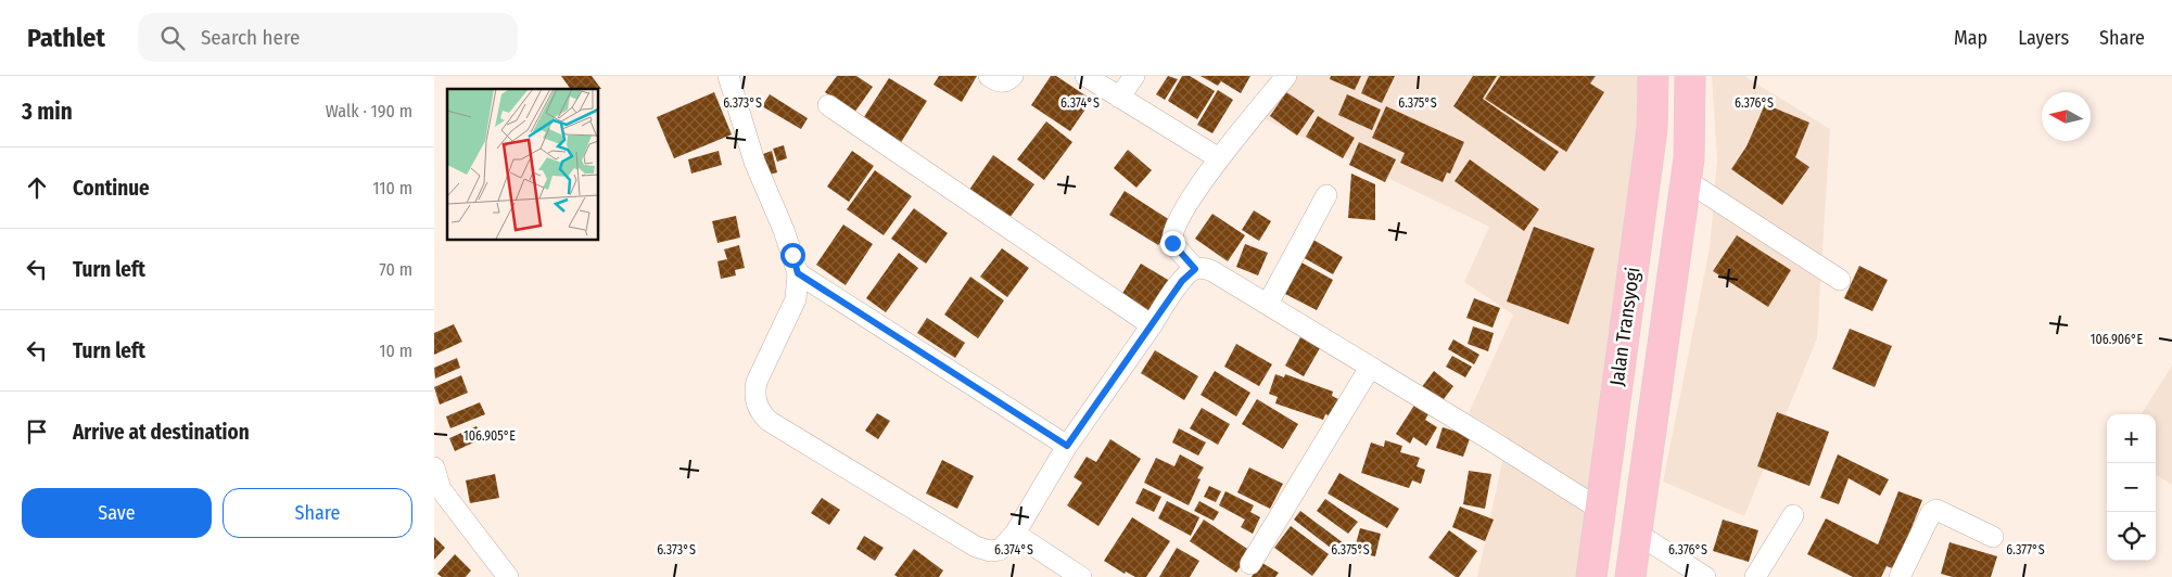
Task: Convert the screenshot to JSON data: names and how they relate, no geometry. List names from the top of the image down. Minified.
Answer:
{"streets":{"highway":["Jalan Transyogi"]},"north":"left","page":{"header":"Pathlet","search":"Search here","nav":["Map","Layers","Share"],"heading":["3 min","Walk · 190 m"],"list":[["Continue","110 m"],["Turn left","70 m"],["Turn left","10 m"],"Arrive at destination"],"map_buttons":["+","−"],"buttons":["Save","Share"]},"coordinates":["6.373°S","6.374°S","6.375°S","6.376°S","106.906°E","106.905°E","6.377°S"]}
